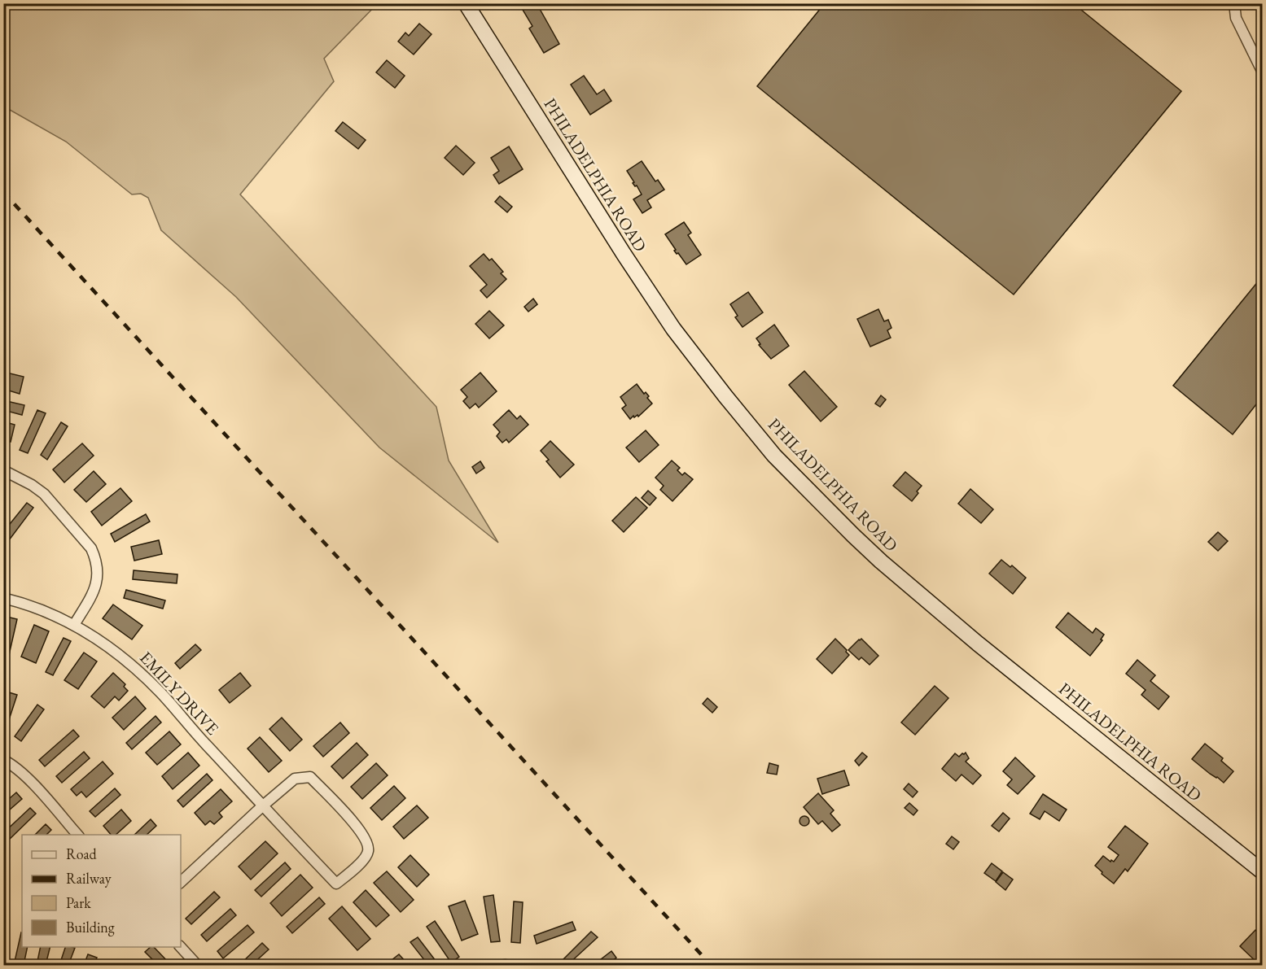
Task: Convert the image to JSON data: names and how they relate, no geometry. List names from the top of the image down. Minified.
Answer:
{"streets":{"main road":["PHILADELPHIA ROAD"],"street":["EMILY DRIVE"]},"legend":["Road","Railway","Park","Building"]}
